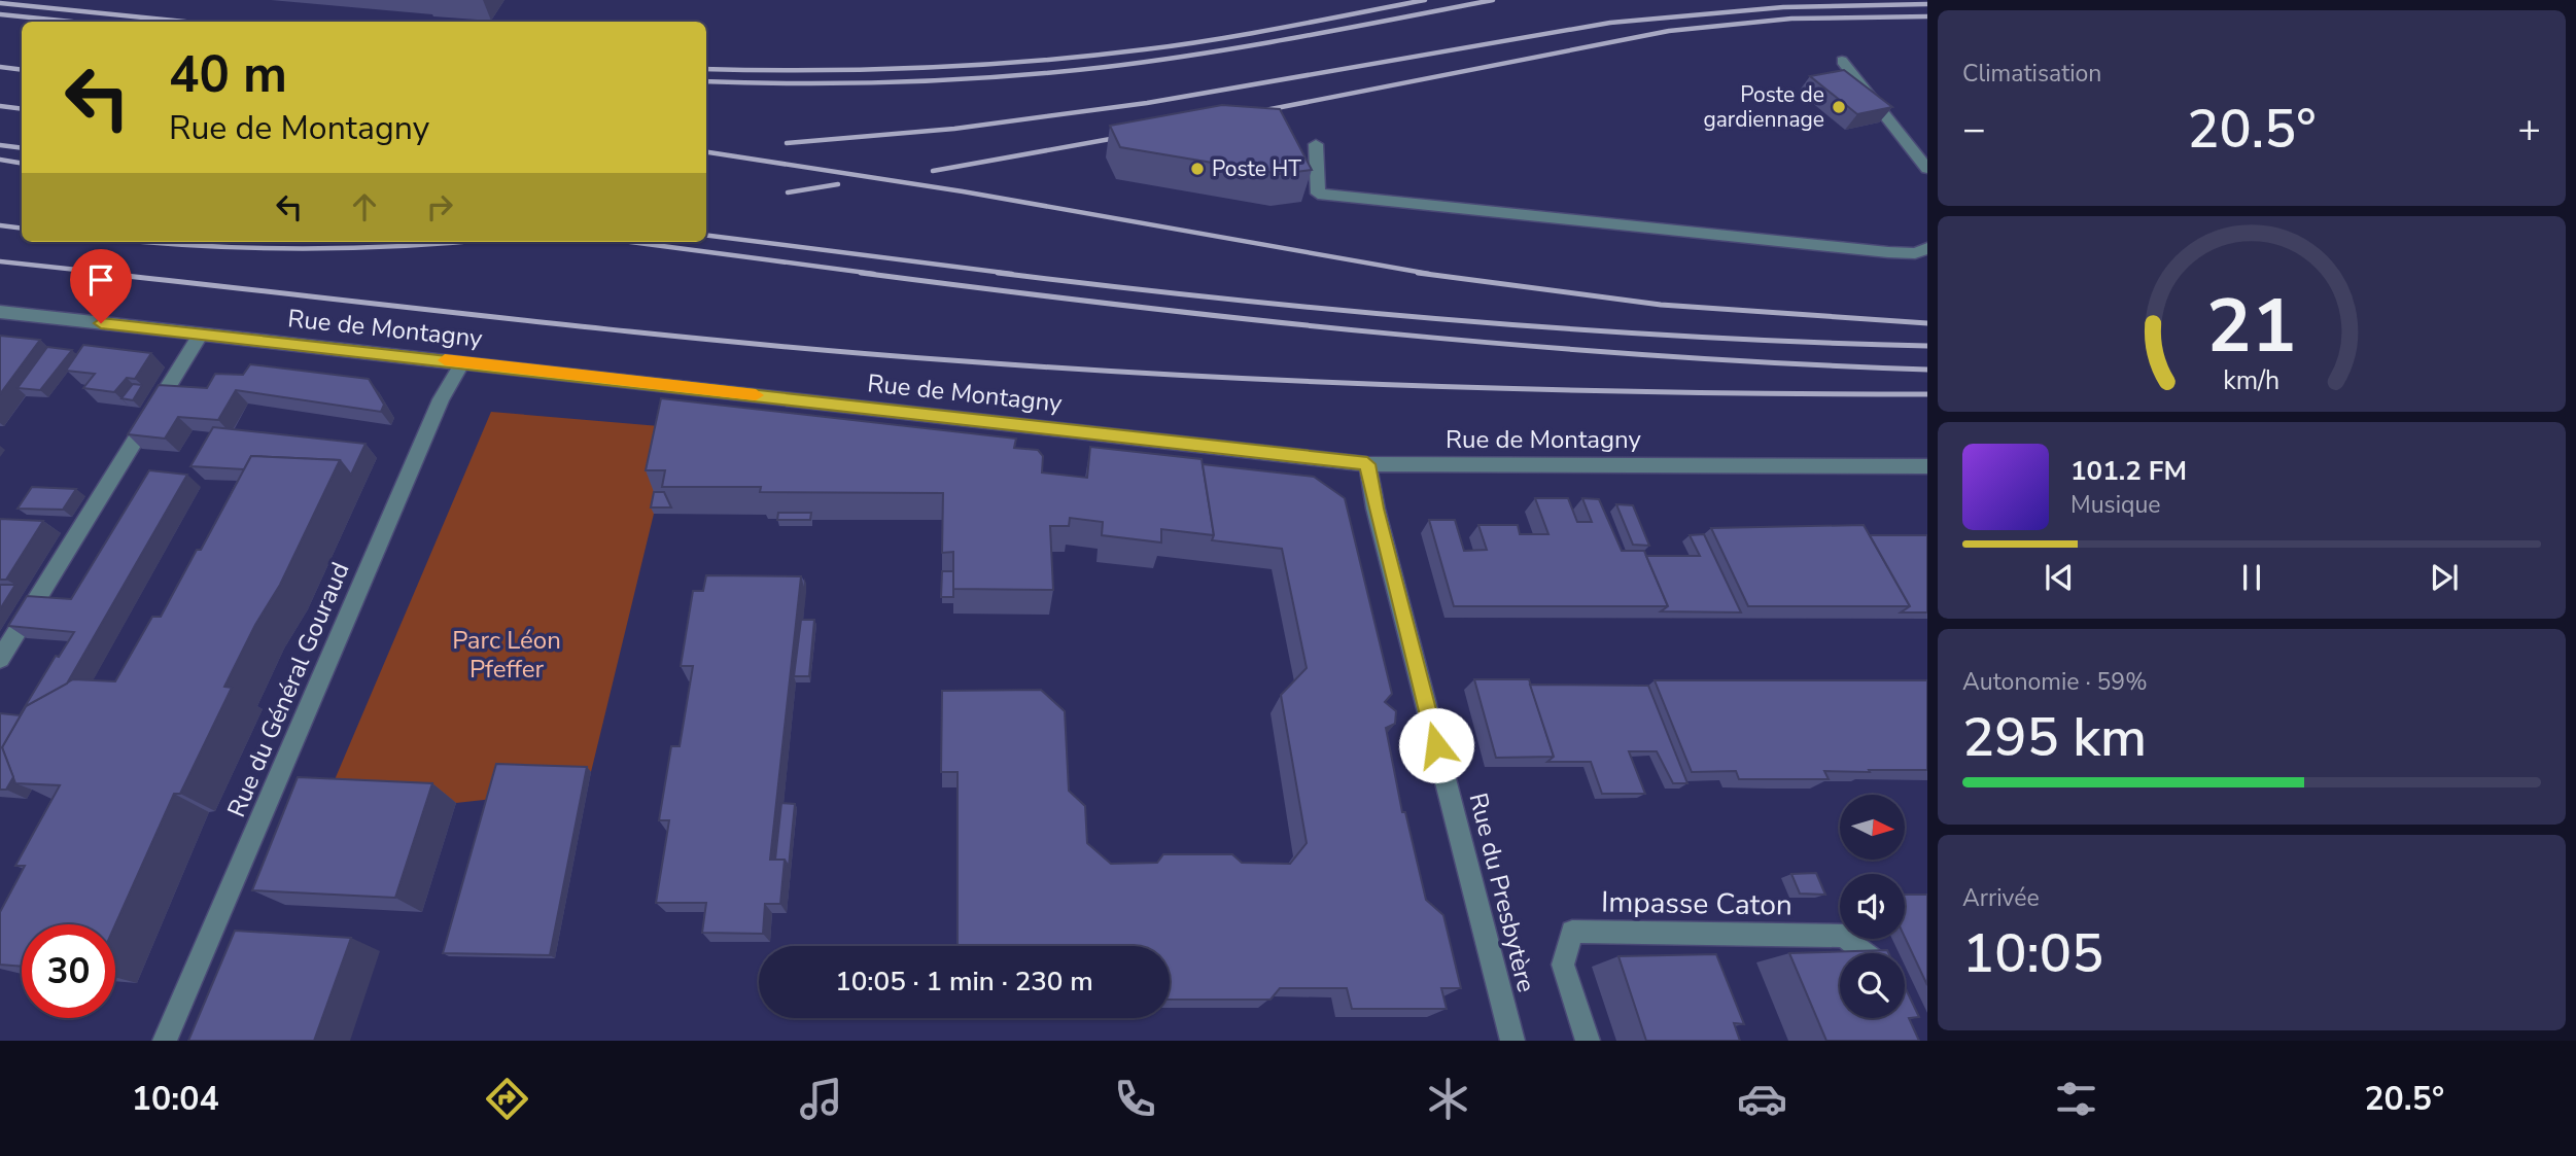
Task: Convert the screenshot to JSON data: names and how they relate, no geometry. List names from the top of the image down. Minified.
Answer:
{"streets":{"street":["Rue de Montagny","Rue du Général Gouraud","Rue du Presbytère","Impasse Caton"]},"crossings":[["Rue de Montagny","Rue du Général Gouraud"],["Rue de Montagny","Rue du Presbytère"]],"parks":["Parc Léon Pfeffer"],"places":["Poste de gardiennage","Poste HT"],"north":"right","page":{"tile":["Climatisation",["Autonomie · 59%","295 km"],["Arrivée","10:05"]],"turn":["40 m","Rue de Montagny"],"heat":["−","20.5°","+"],"song":["101.2 FM","Musique"],"limit":"30","trip":"10:05 · 1 min · 230 m","tabs":["10:04","20.5°"],"gauge":["21","km/h"]}}
